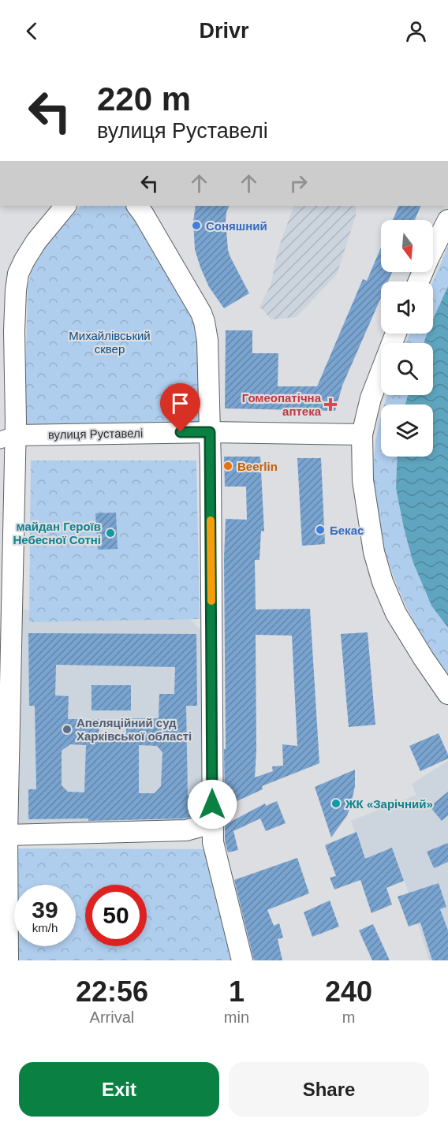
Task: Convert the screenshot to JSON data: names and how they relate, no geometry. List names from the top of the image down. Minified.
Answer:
{"streets":{"main road":["вулиця Руставелі"]},"parks":["Михайлівський сквер"],"places":{"other":["Соняшний","Beеrlin","Бекас","майдан Героїв Небесної Сотні","Апеляційний суд Харківської області","ЖК «Зарічний»"],"health":["Гомеопатічна аптека"]},"north":"bottom","page":{"header":"Drivr","turn":["220 m","вулиця Руставелі"],"speed":"39 km/h","limit":"50","eta":["22:56","Arrival","1","min","240","m"],"buttons":["Exit","Share"]}}
